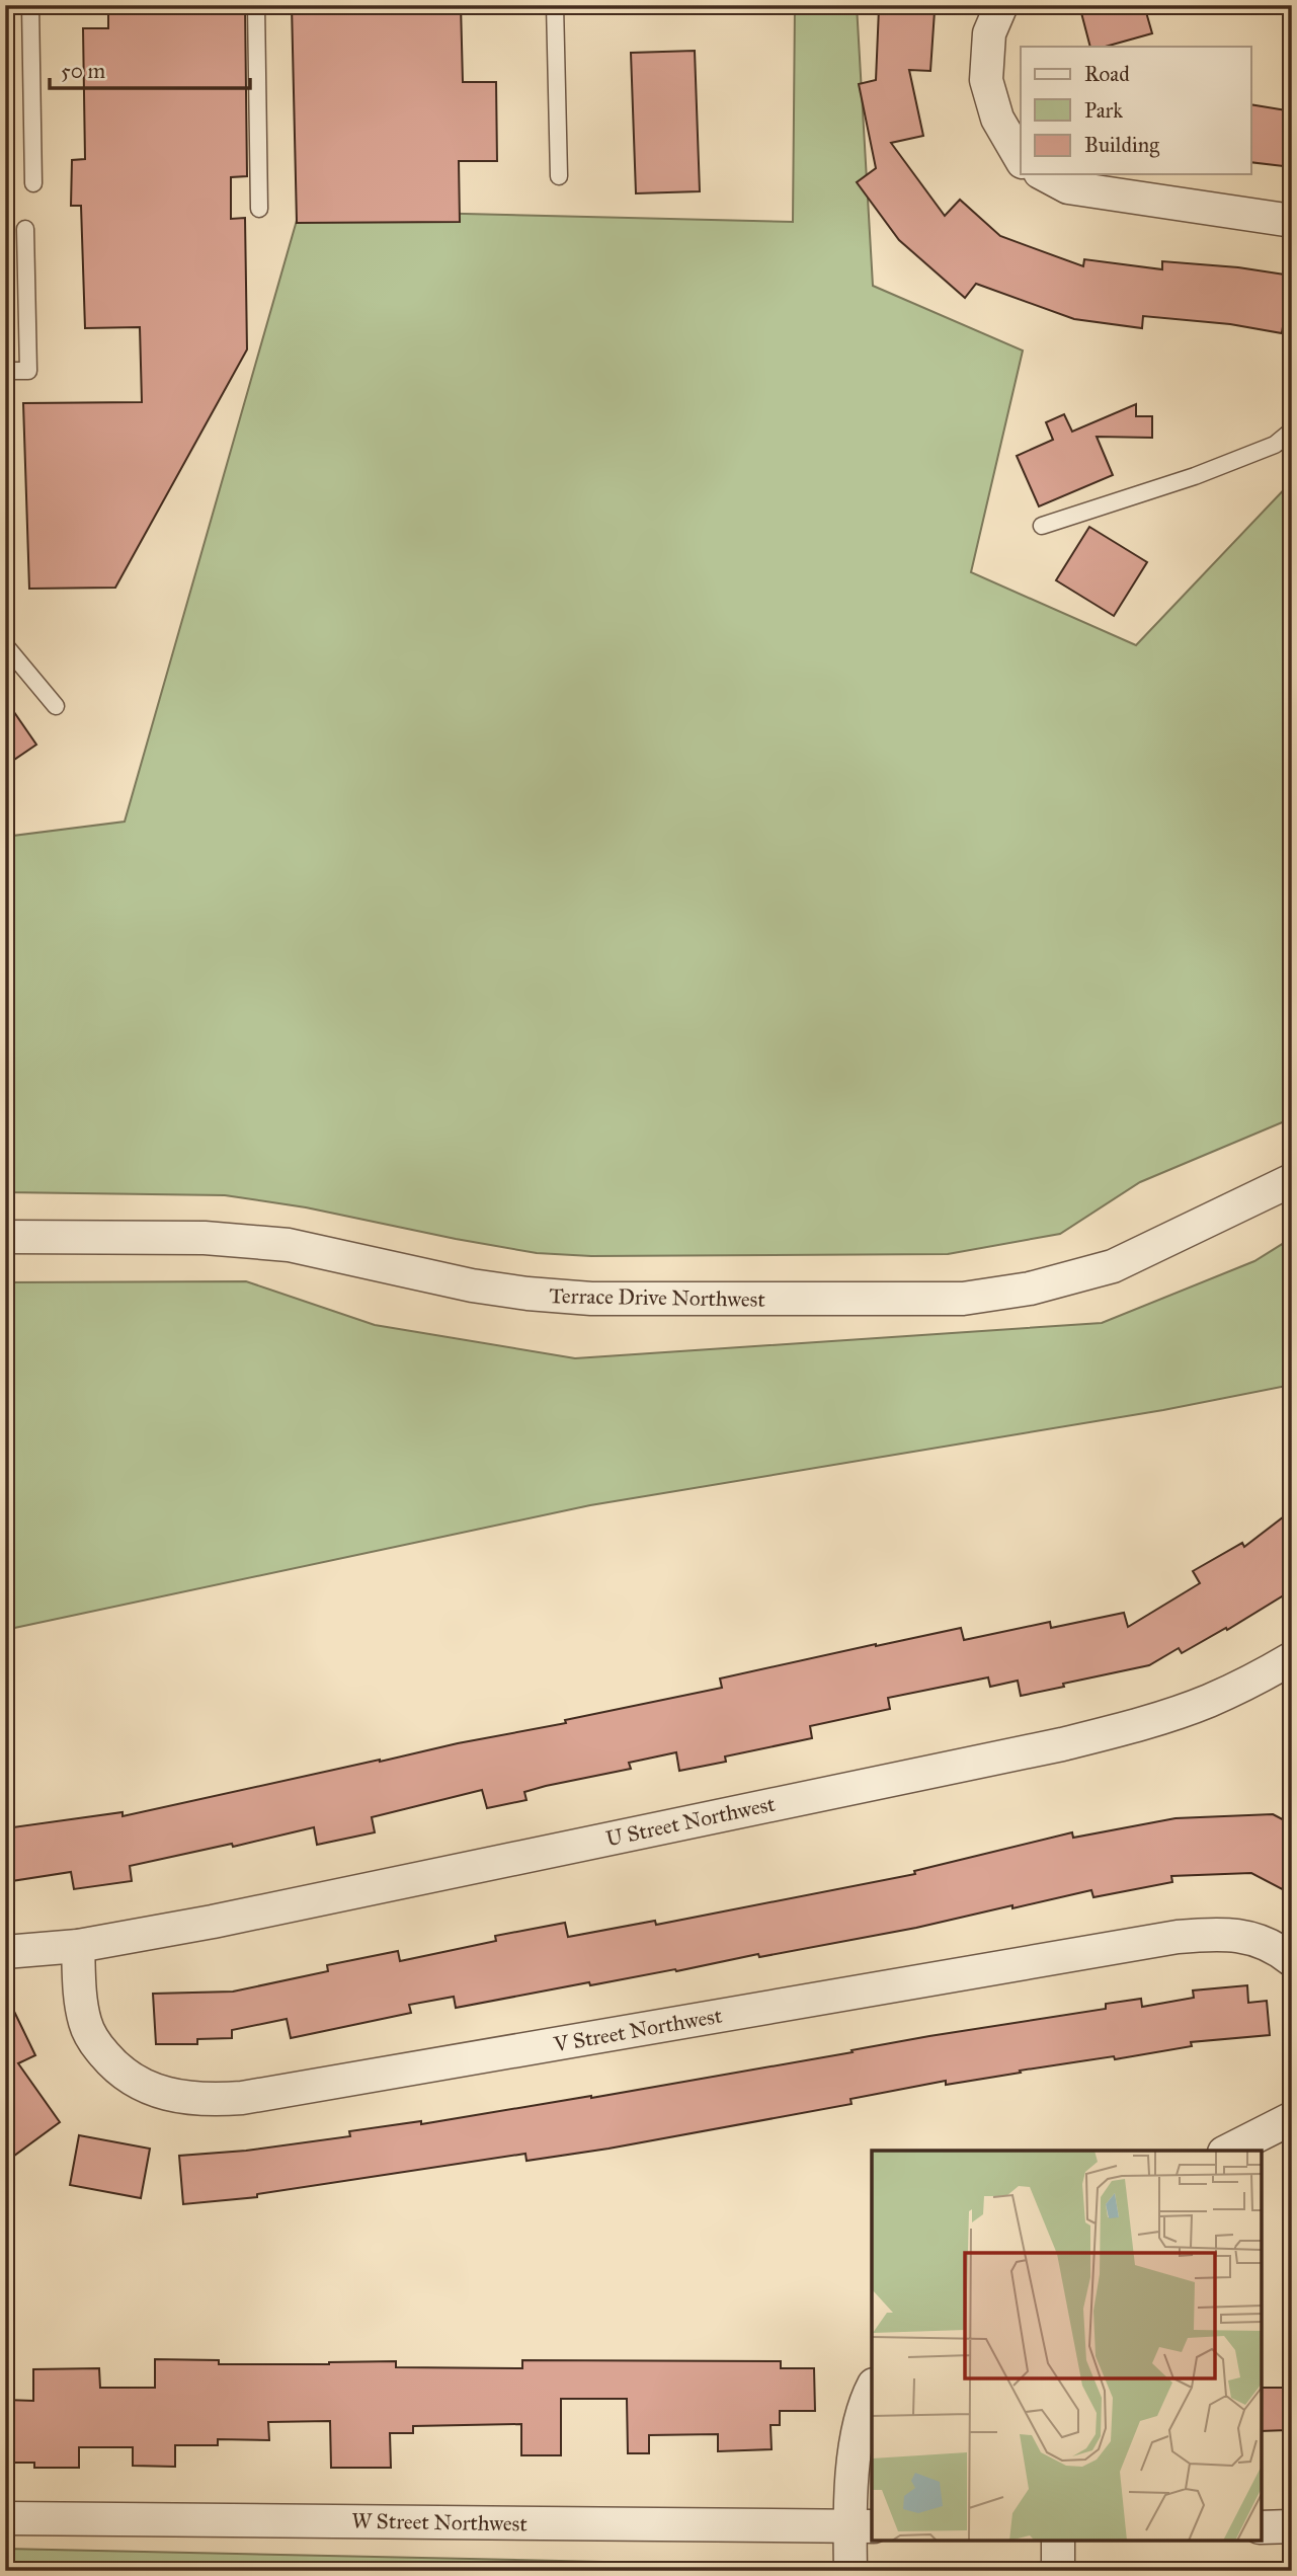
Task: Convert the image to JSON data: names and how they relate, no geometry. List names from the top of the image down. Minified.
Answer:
{"streets":{"street":["Terrace Drive Northwest","U Street Northwest","V Street Northwest","W Street Northwest"]},"crossings":[["U Street Northwest","V Street Northwest"]],"legend":["Road","Park","Building"],"scale_bar":"50 m"}
